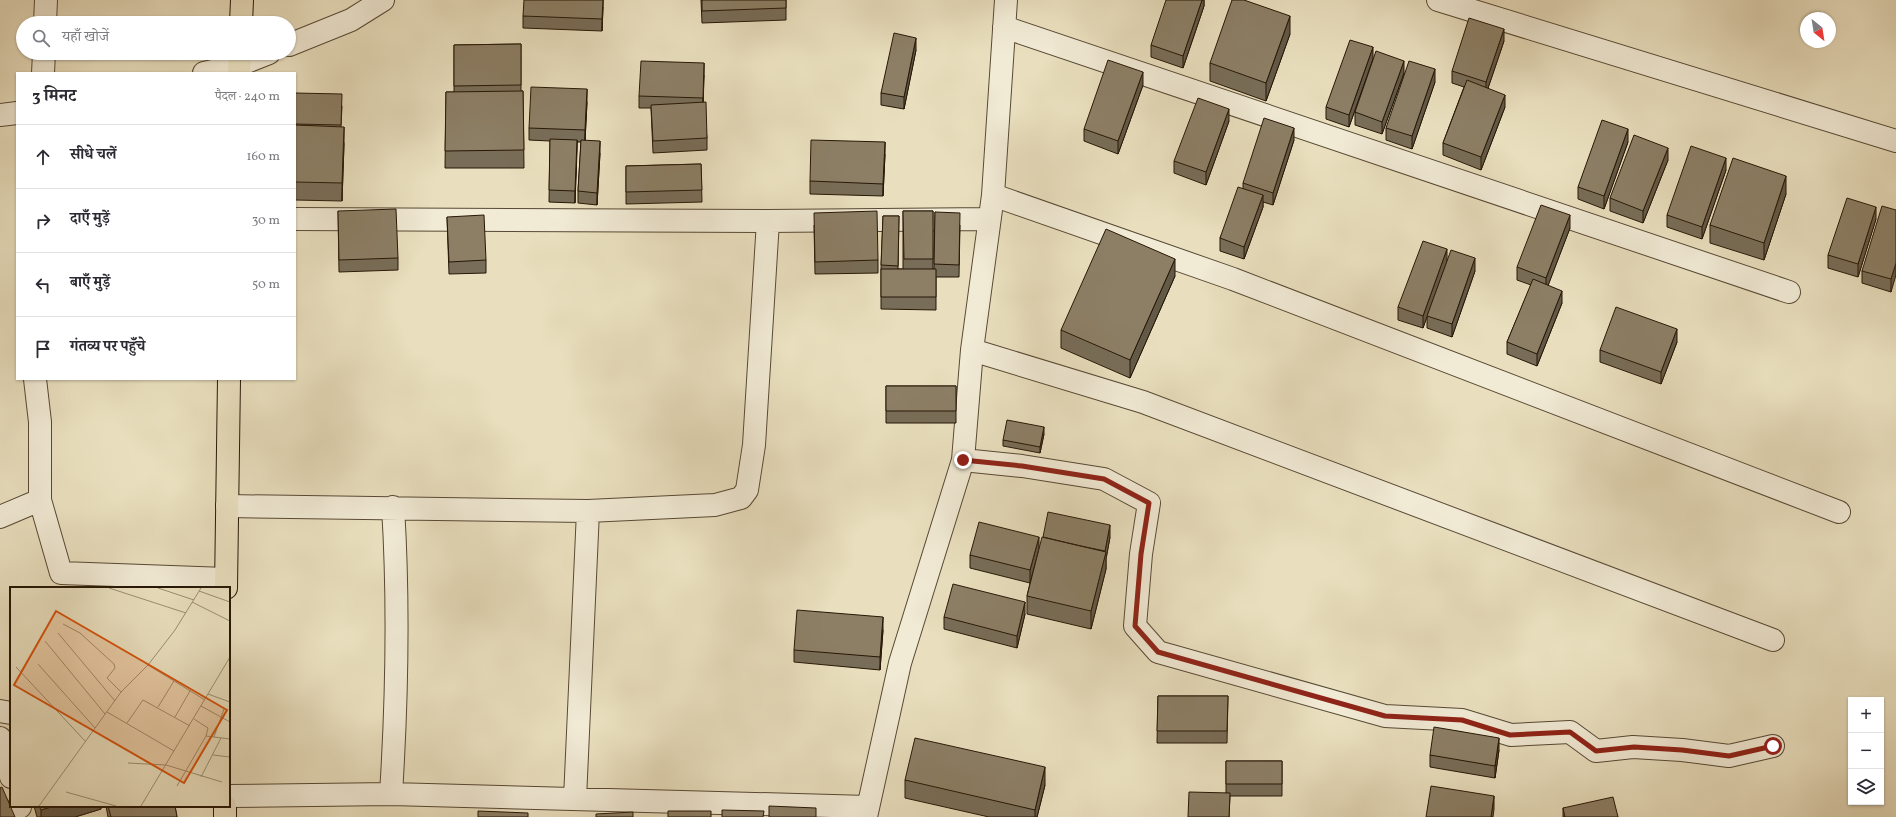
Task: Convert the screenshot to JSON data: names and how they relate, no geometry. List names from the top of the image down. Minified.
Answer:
{"north":"bottom right","page":{"search":"यहाँ खोजें","heading":["3 मिनट","पैदल · 240 m"],"list":[["सीधे चलें","160 m"],["दाएँ मुड़ें","30 m"],["बाएँ मुड़ें","50 m"],"गंतव्य पर पहुँचे"],"map_buttons":["+","−"]}}
